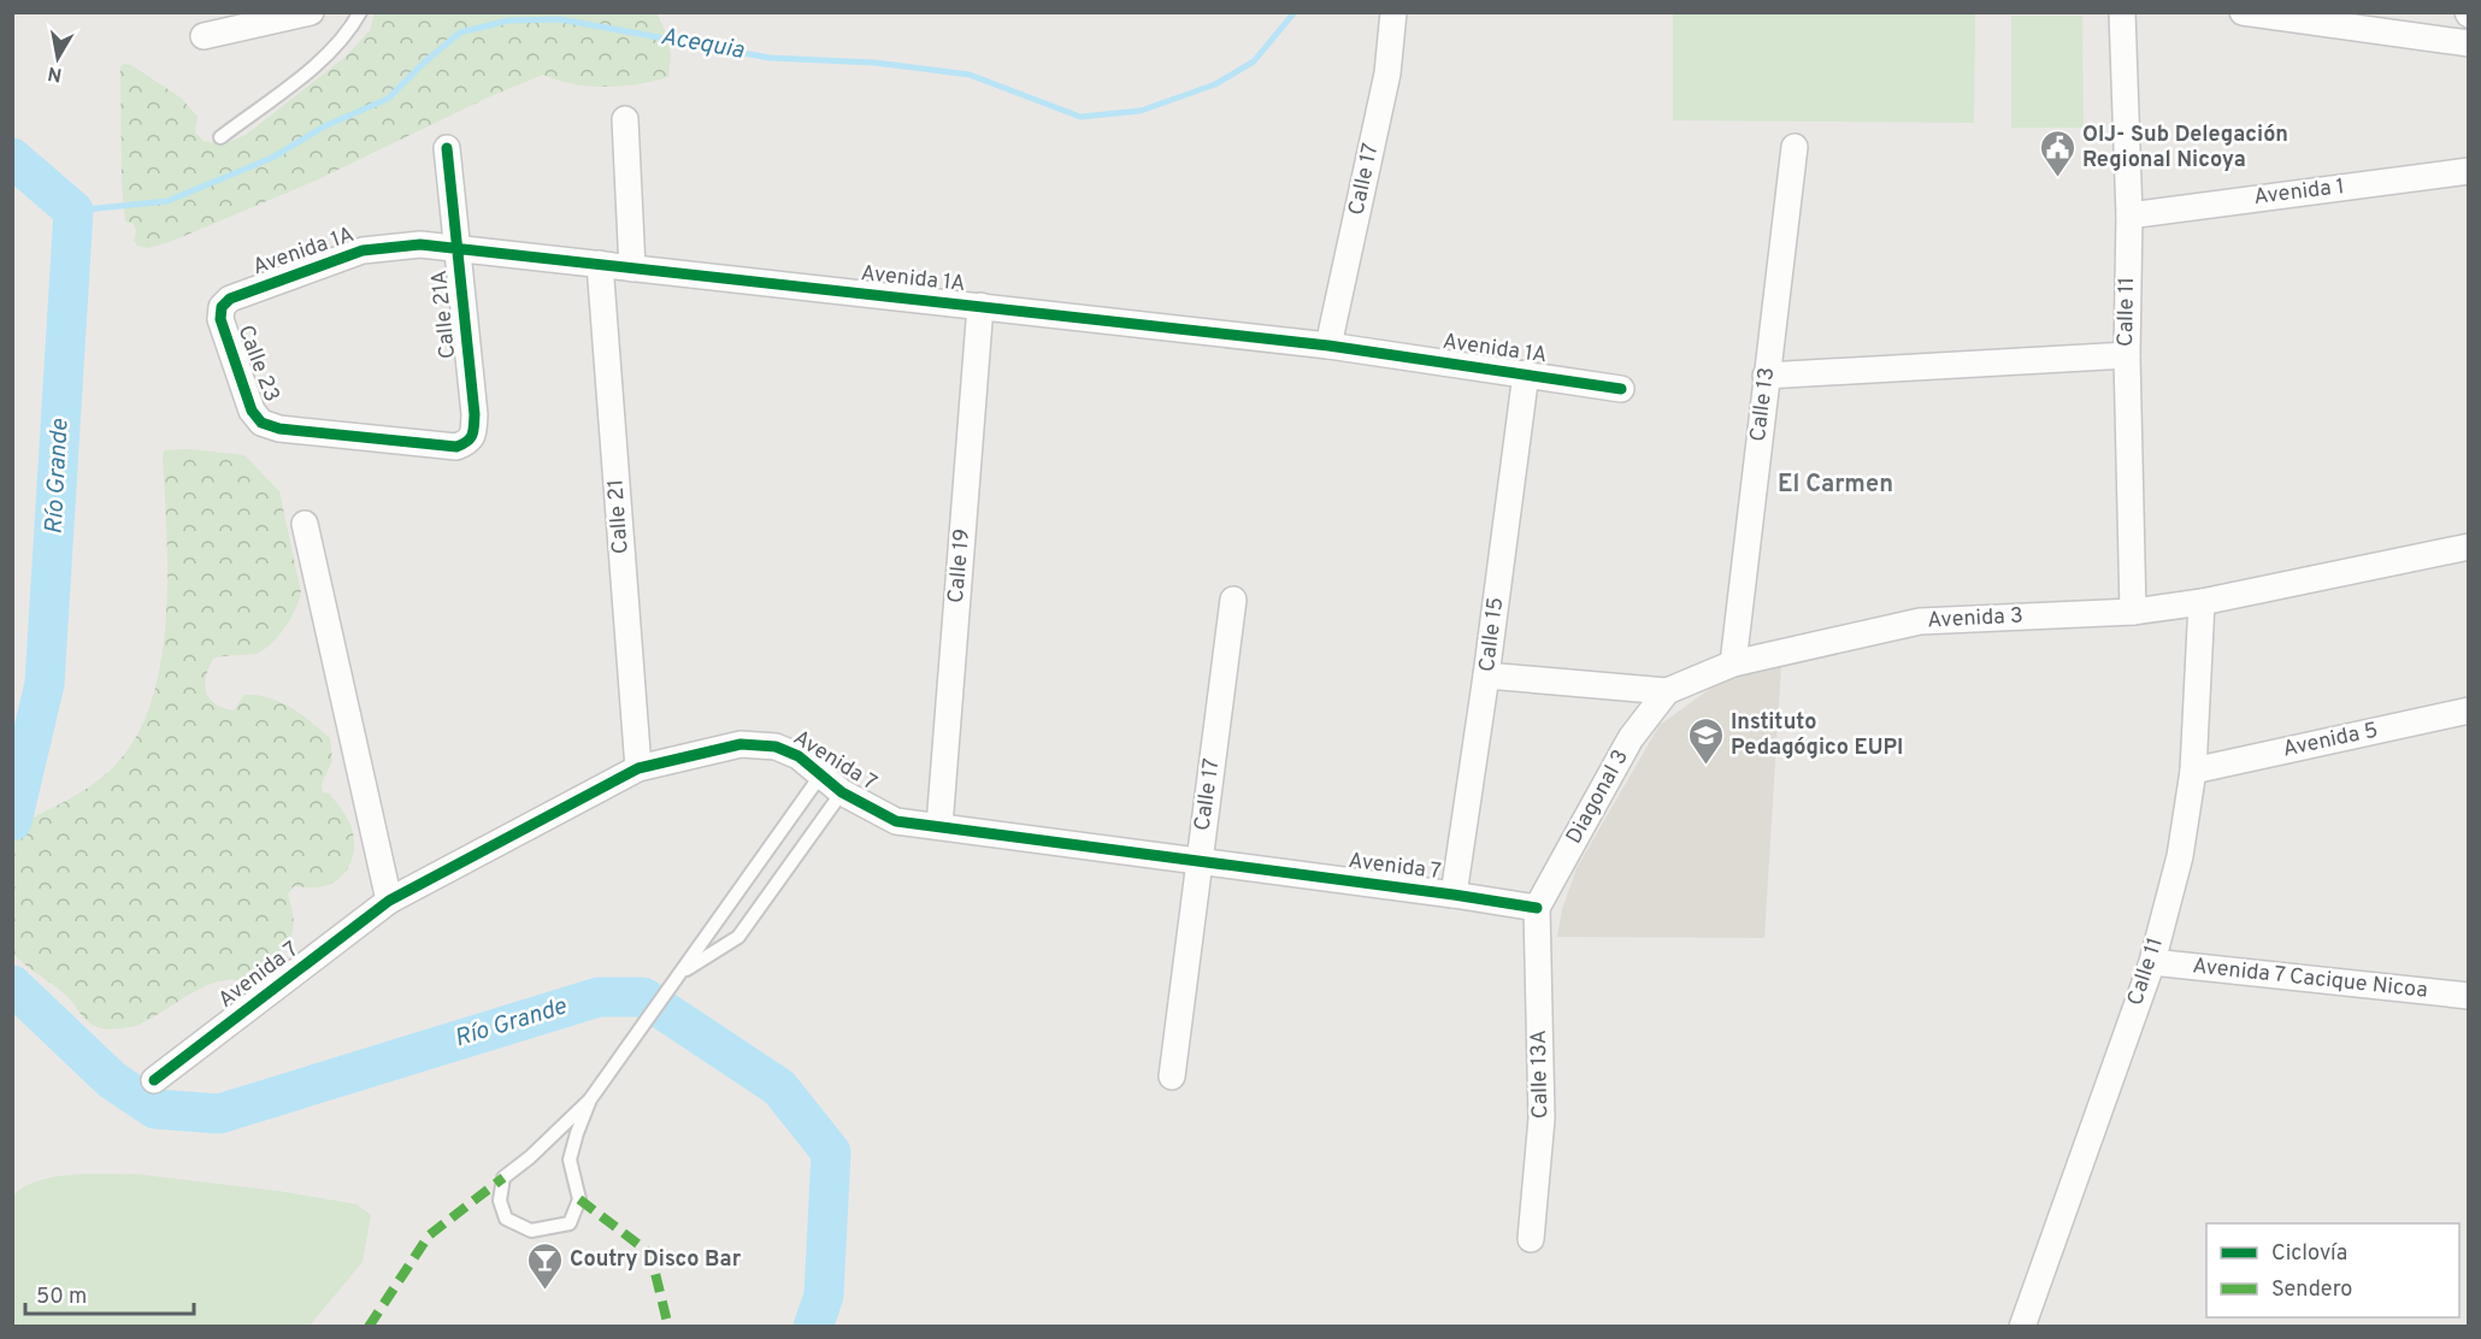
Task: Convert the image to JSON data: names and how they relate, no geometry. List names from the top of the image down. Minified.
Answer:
{"streets":{"street":["Calle 17","Avenida 1","Avenida 1A","Calle 11","Calle 21A","Calle 23","Calle 13","Calle 21","Calle 19","Avenida 3","Calle 15","Avenida 5","Avenida 7","Diagonal 3","Avenida 7 Cacique Nicoa","Calle 13A"]},"crossings":[["Calle 17","Avenida 1A"],["Calle 17","Avenida 7"],["Avenida 1","Calle 11"],["Avenida 1A","Calle 21A"],["Avenida 1A","Calle 23"],["Avenida 1A","Calle 21"],["Avenida 1A","Calle 19"],["Avenida 1A","Calle 15"],["Calle 11","Avenida 3"],["Calle 11","Avenida 5"],["Calle 11","Avenida 7 Cacique Nicoa"],["Calle 21A","Calle 23"],["Calle 13","Avenida 3"],["Calle 21","Avenida 7"],["Calle 19","Avenida 7"],["Avenida 3","Calle 15"],["Avenida 3","Diagonal 3"],["Calle 15","Avenida 7"],["Avenida 7","Diagonal 3"],["Avenida 7","Calle 13A"],["Diagonal 3","Calle 13A"]],"districts":["El Carmen"],"water":["Acequia","Río Grande"],"places":{"public building":["OIJ- Sub Delegación Regional Nicoya"],"school or university":["Instituto Pedagógico EUPI"],"bar":["Coutry Disco Bar"]},"legend":["Ciclovía","Sendero"],"scale_bar":"50 m","north":"bottom"}
